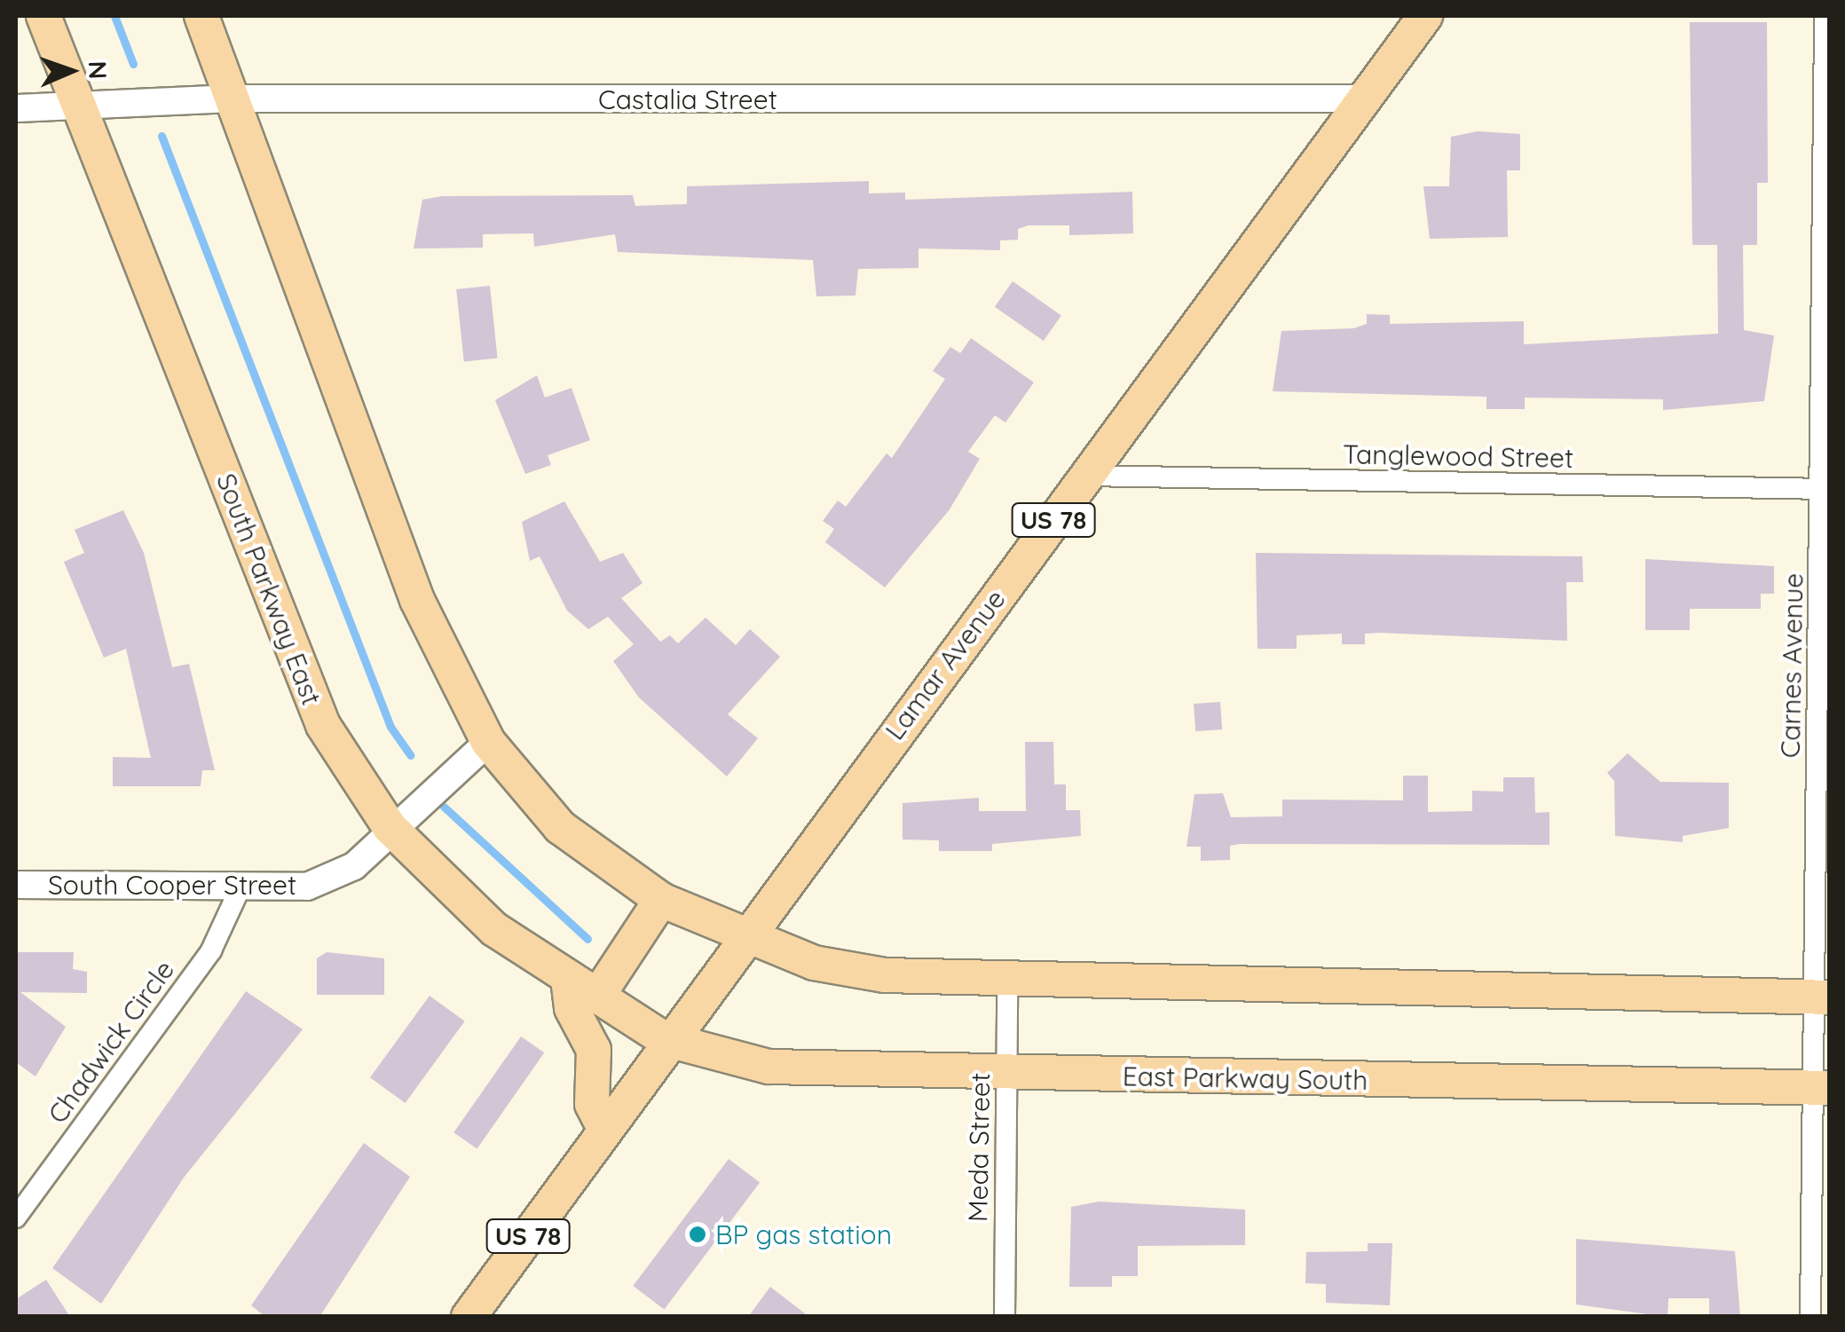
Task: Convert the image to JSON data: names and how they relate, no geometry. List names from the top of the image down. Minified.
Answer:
{"streets":{"main road":["US 78","South Parkway East","Lamar Avenue","East Parkway South"],"street":["Castalia Street","Tanglewood Street","Carnes Avenue","South Cooper Street","Chadwick Circle","Meda Street"]},"crossings":[["Castalia Street","South Parkway East"],["Castalia Street","Lamar Avenue"],["Tanglewood Street","Lamar Avenue"],["Tanglewood Street","Carnes Avenue"],["South Parkway East","Lamar Avenue"],["South Parkway East","South Cooper Street"],["South Parkway East","East Parkway South"],["Lamar Avenue","East Parkway South"],["Carnes Avenue","East Parkway South"],["South Cooper Street","Chadwick Circle"],["East Parkway South","Meda Street"]],"places":["BP gas station"],"north":"right"}
